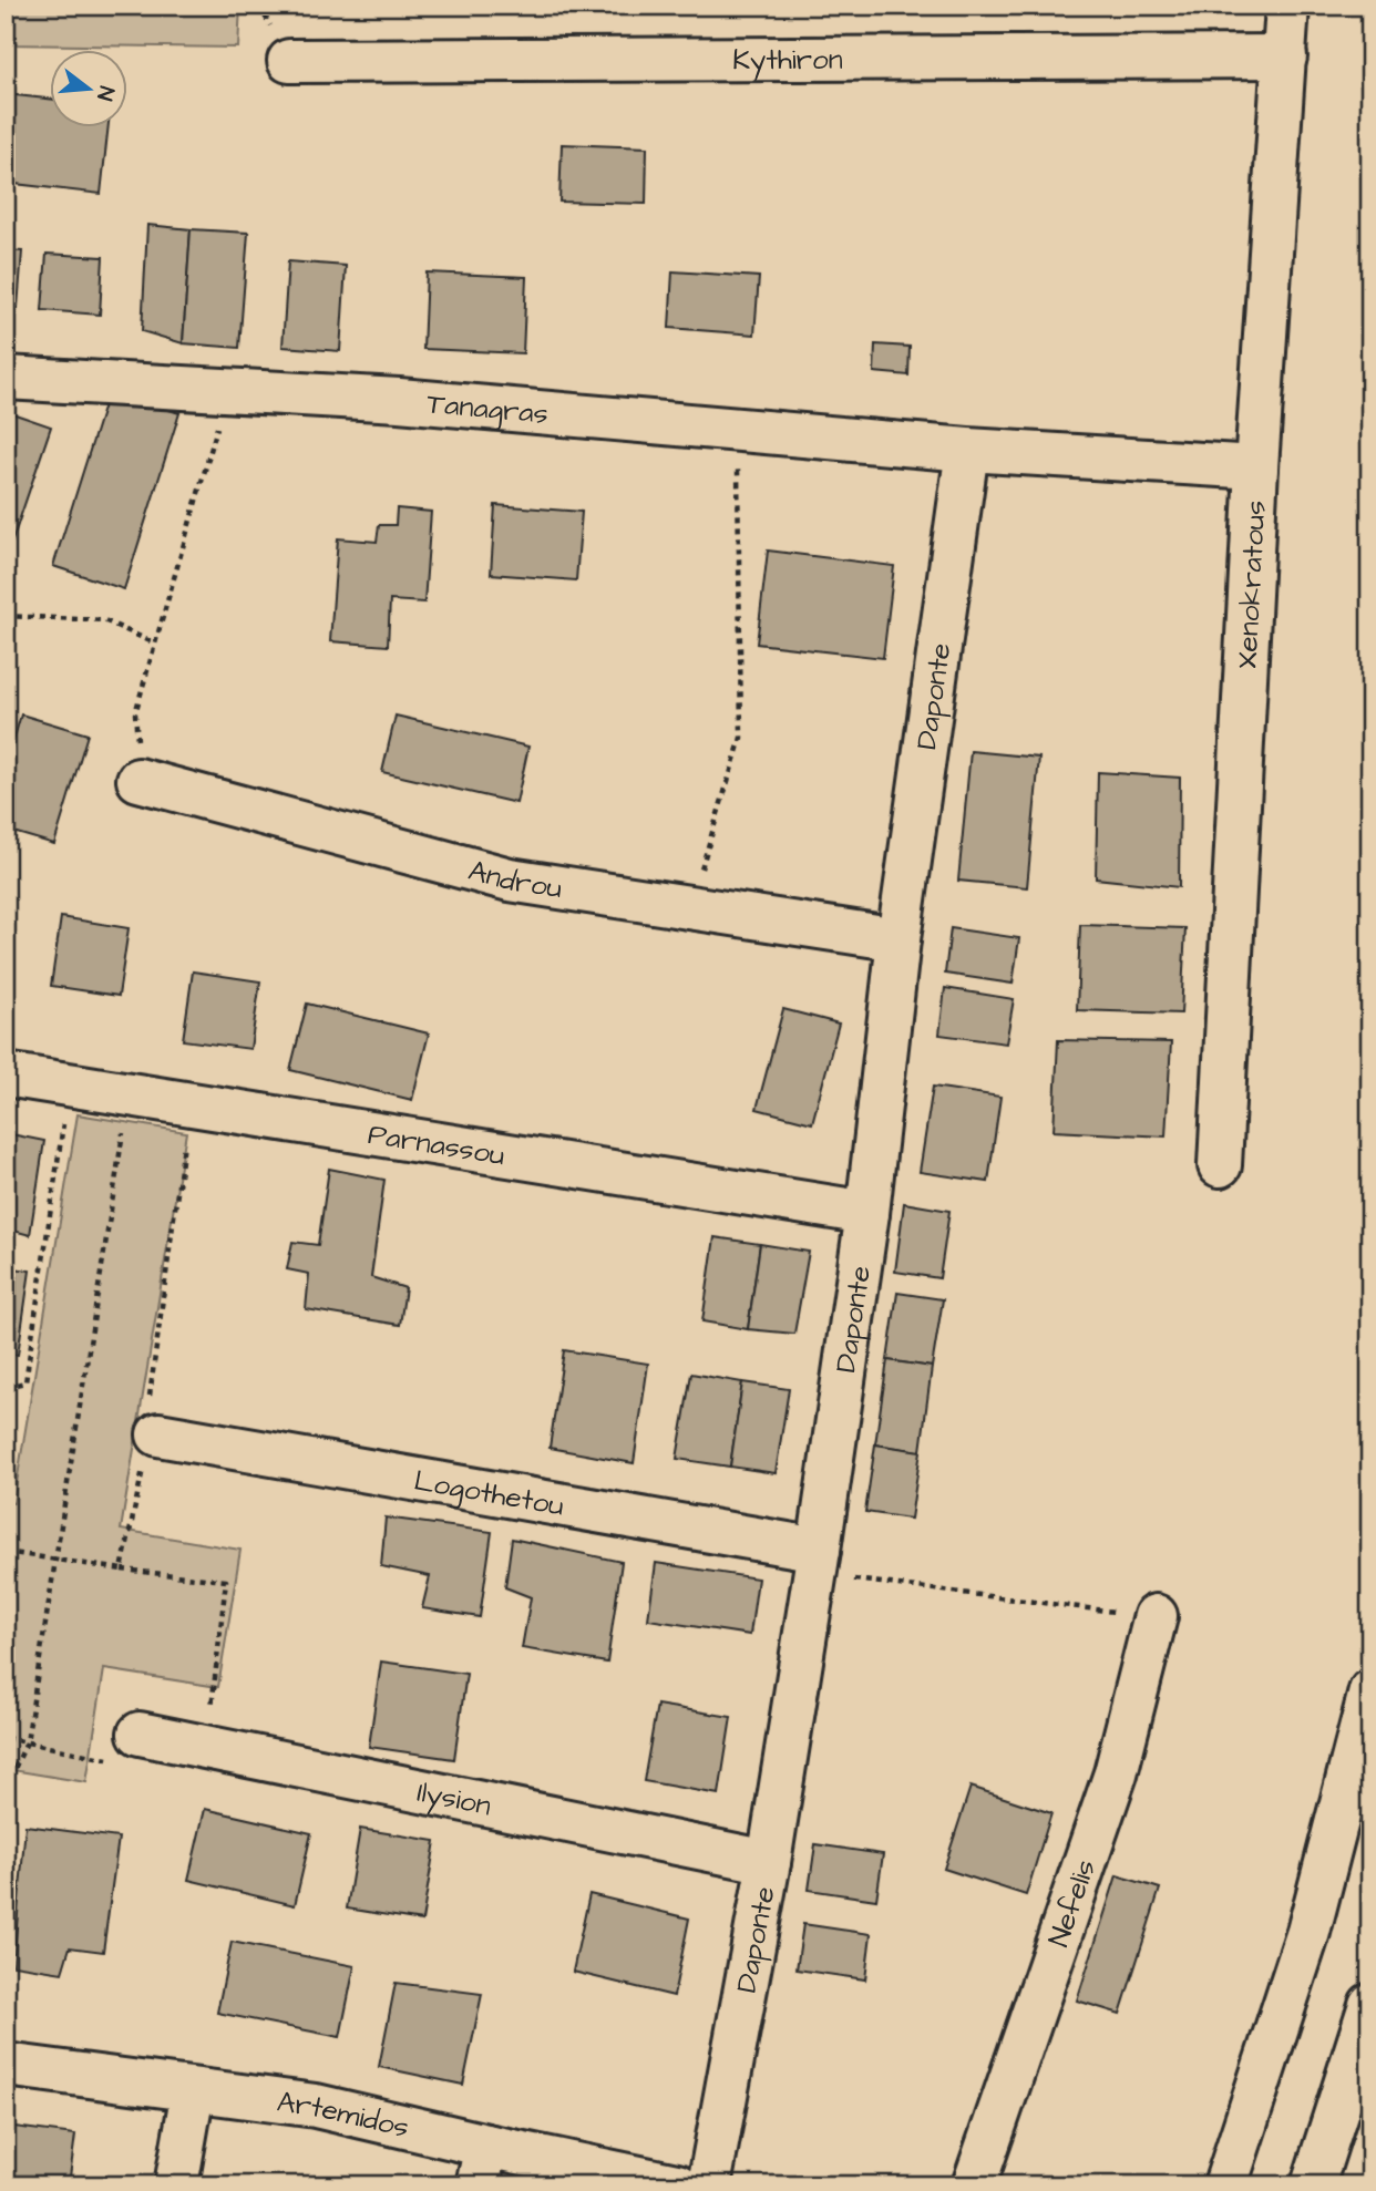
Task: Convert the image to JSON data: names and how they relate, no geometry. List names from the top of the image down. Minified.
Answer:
{"streets":{"main road":["Kythiron","Tanagras","Xenokratous","Daponte","Androu","Parnassou","Logothetou","Ilysion","Nefelis","Artemidos"]},"crossings":[["Kythiron","Xenokratous"],["Tanagras","Xenokratous"],["Tanagras","Daponte"],["Daponte","Androu"],["Daponte","Parnassou"],["Daponte","Logothetou"],["Daponte","Ilysion"]],"north":"right"}
